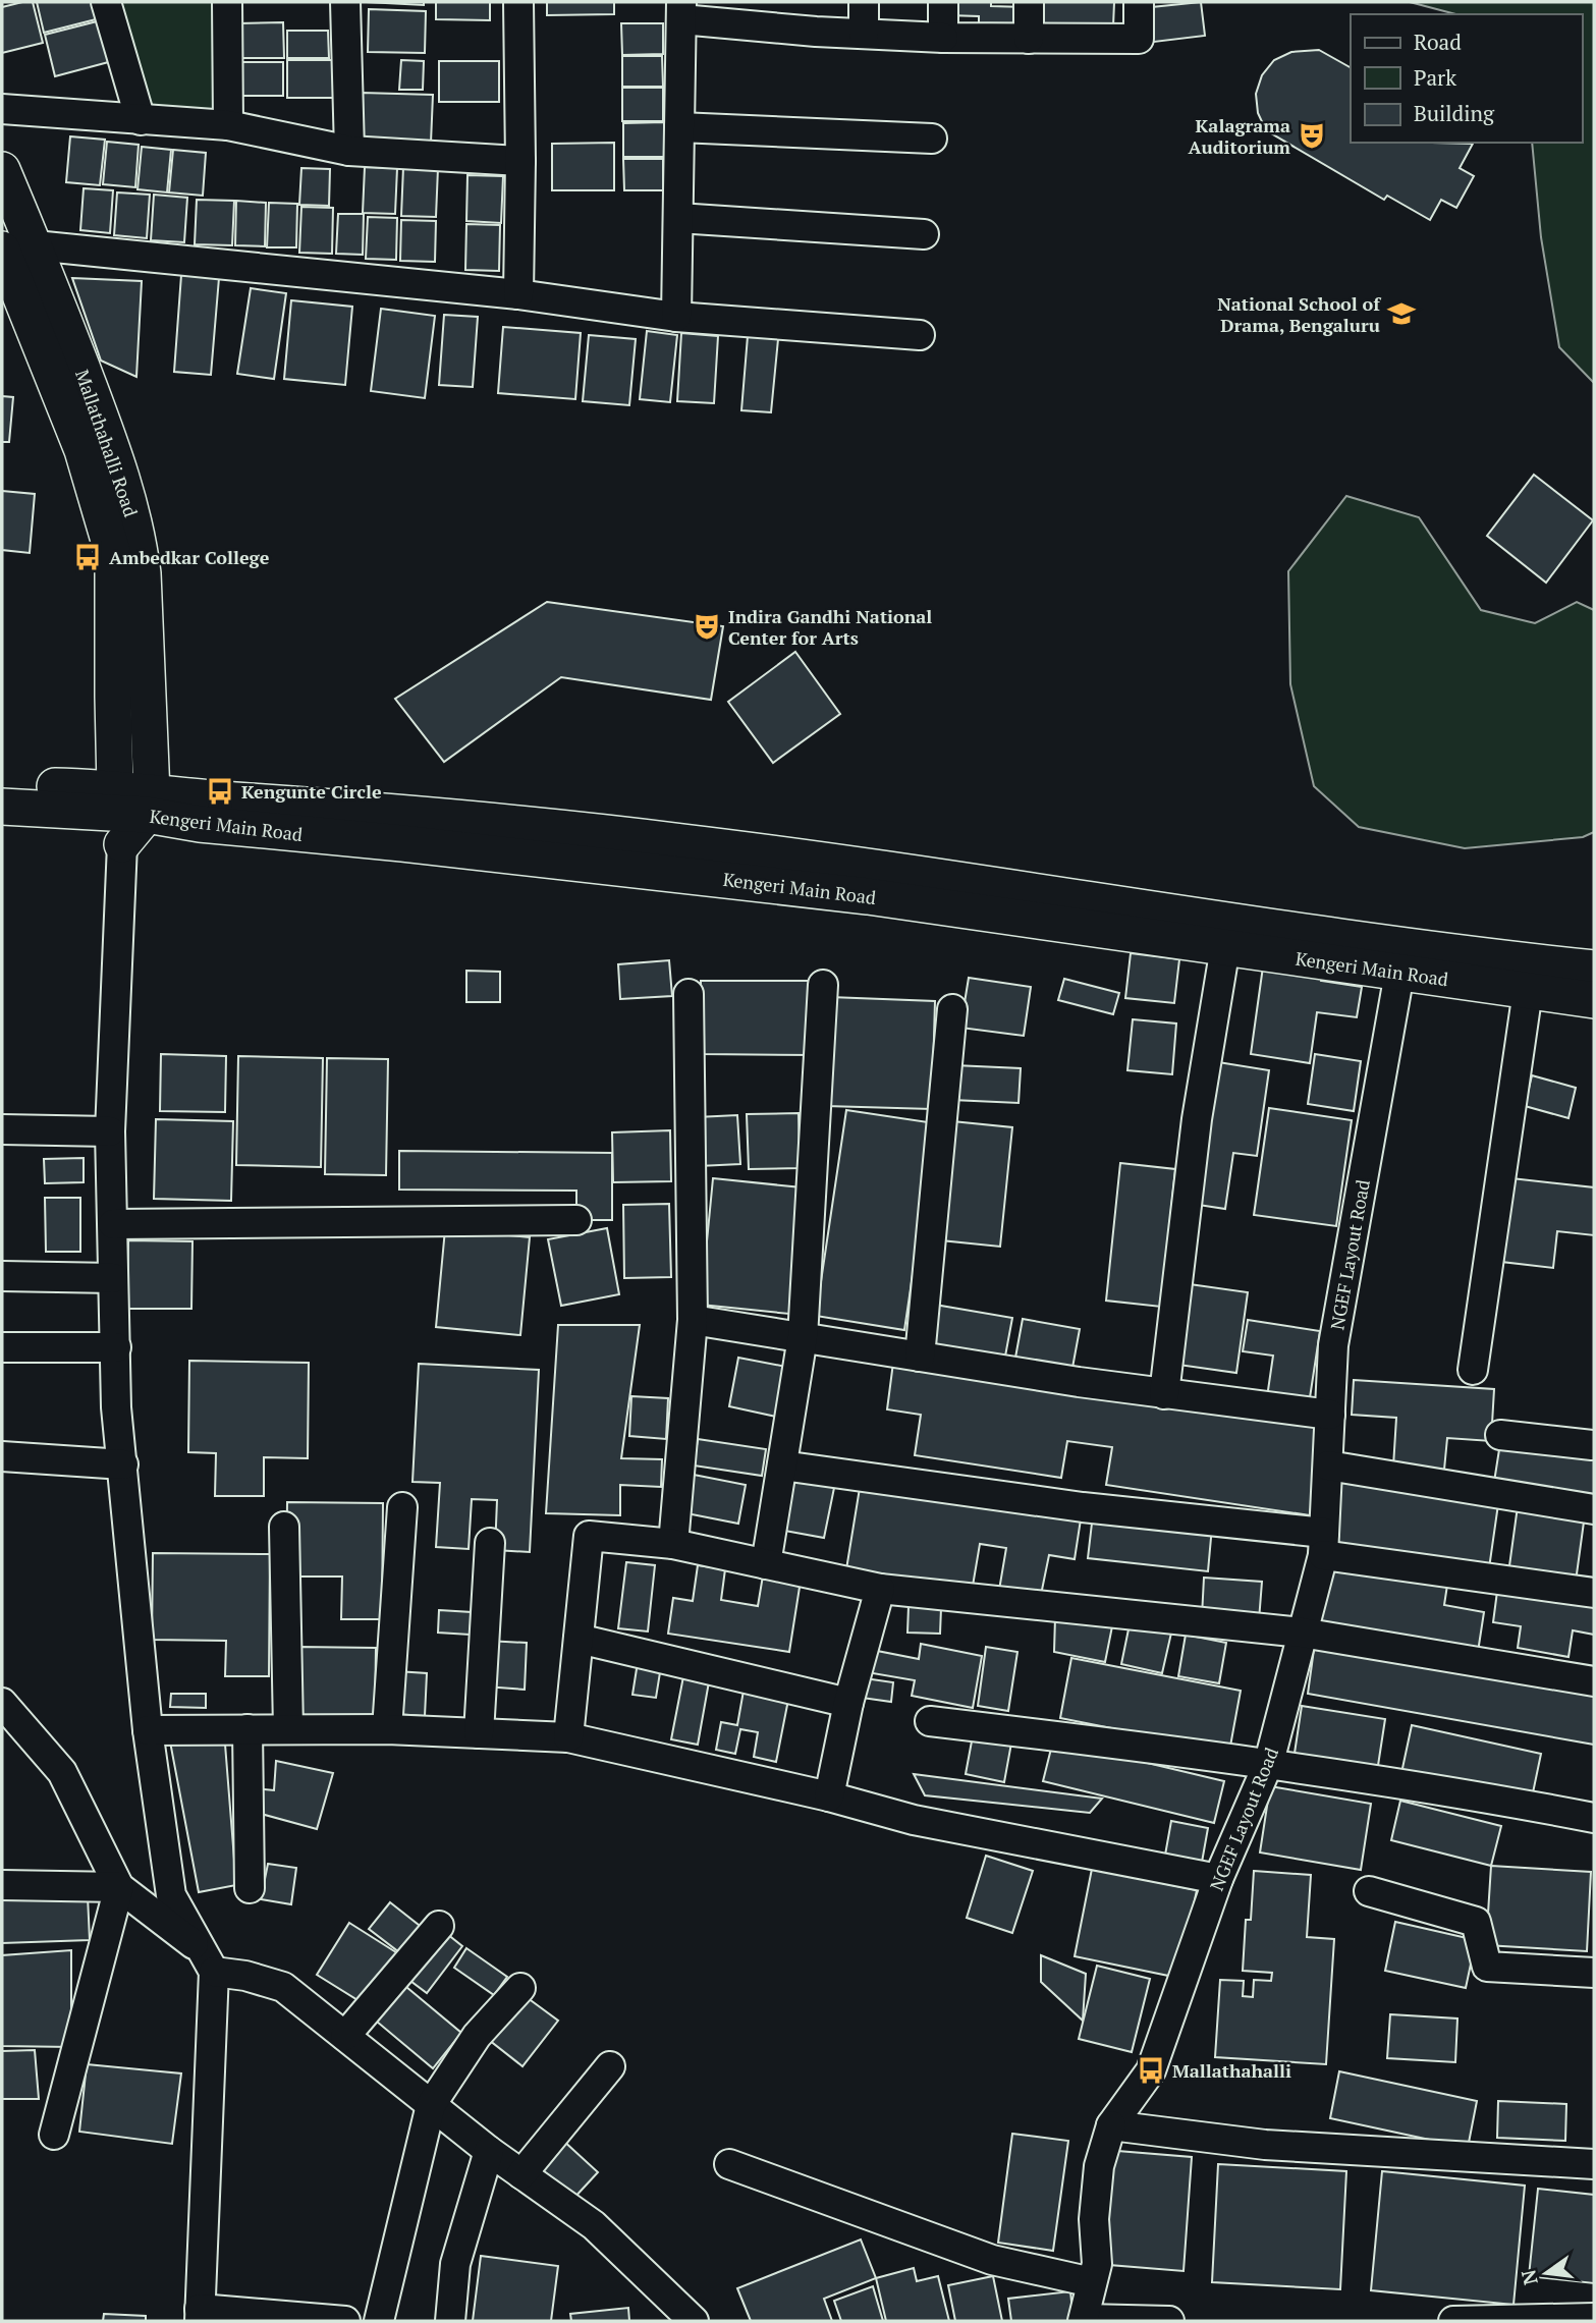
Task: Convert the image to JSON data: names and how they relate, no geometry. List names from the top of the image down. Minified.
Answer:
{"streets":{"main road":["Mallathahalli Road","Kengeri Main Road"],"street":["NGEF Layout Road"]},"crossings":[["Mallathahalli Road","Kengeri Main Road"],["Kengeri Main Road","NGEF Layout Road"]],"places":{"theatre":["Kalagrama Auditorium","Indira Gandhi National Center for Arts"],"school or university":["National School of Drama, Bengaluru"],"bus stop":["Ambedkar College","Kengunte Circle","Mallathahalli"]},"legend":["Road","Park","Building"],"north":"left"}
